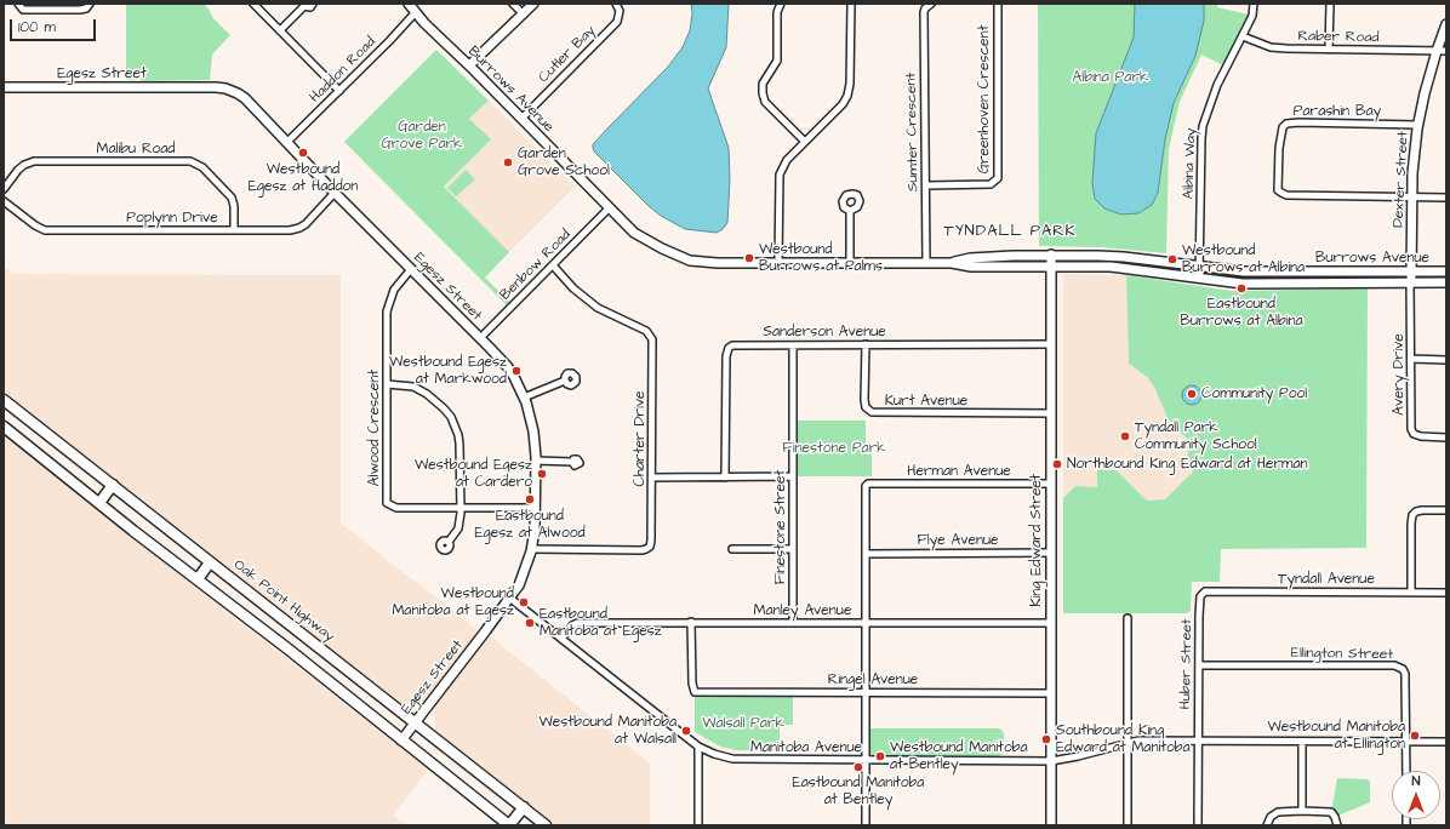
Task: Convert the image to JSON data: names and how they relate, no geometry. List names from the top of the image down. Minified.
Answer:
{"streets":{"main road":["Oak Point Highway"],"street":["Raber Road","Cutler Bay","Haddon Road","Egesz Street","Burrows Avenue","Greenhoven Crescent","Parashin Bay","Sumter Crescent","Malibu Road","Albina Way","Dexter Street","Poplynn Drive","Benbow Road","Sanderson Avenue","Avery Drive","Kurt Avenue","Alwood Crescent","Charter Drive","Herman Avenue","Finestone Street","Flye Avenue","King Edward Street","Tyndall Avenue","Manley Avenue","Ellington Street","Huber Street","Ringel Avenue","Manitoba Avenue"]},"crossings":[["Raber Road","Albina Way"],["Raber Road","Dexter Street"],["Cutler Bay","Burrows Avenue"],["Haddon Road","Egesz Street"],["Haddon Road","Burrows Avenue"],["Egesz Street","Poplynn Drive"],["Egesz Street","Benbow Road"],["Egesz Street","Alwood Crescent"],["Egesz Street","Charter Drive"],["Egesz Street","Oak Point Highway"],["Egesz Street","Manitoba Avenue"],["Burrows Avenue","Sumter Crescent"],["Burrows Avenue","Albina Way"],["Burrows Avenue","Dexter Street"],["Burrows Avenue","Benbow Road"],["Burrows Avenue","Avery Drive"],["Burrows Avenue","King Edward Street"],["Greenhoven Crescent","Sumter Crescent"],["Parashin Bay","Dexter Street"],["Malibu Road","Poplynn Drive"],["Dexter Street","Avery Drive"],["Benbow Road","Charter Drive"],["Sanderson Avenue","Kurt Avenue"],["Sanderson Avenue","Finestone Street"],["Sanderson Avenue","King Edward Street"],["Kurt Avenue","King Edward Street"],["Herman Avenue","Flye Avenue"],["Herman Avenue","King Edward Street"],["Finestone Street","Manley Avenue"],["Flye Avenue","King Edward Street"],["King Edward Street","Manley Avenue"],["King Edward Street","Ringel Avenue"],["King Edward Street","Manitoba Avenue"],["Tyndall Avenue","Huber Street"],["Manley Avenue","Ringel Avenue"],["Manley Avenue","Manitoba Avenue"],["Ellington Street","Huber Street"],["Ellington Street","Manitoba Avenue"],["Huber Street","Manitoba Avenue"]],"districts":["TYNDALL PARK"],"parks":["Albina Park","Garden Grove Park","Finestone Park","Walsall Park"],"places":["Westbound Egesz at Haddon","Garden Grove School","Westbound Burrows at Palms","Westbound Burrows at Albina","Eastbound Burrows at Albina","Westbound Egesz at Markwood","Community Pool","Tyndall Park Community School","Northbound King Edward at Herman","Westbound Egesz at Cardero","Eastbound Egesz at Alwood","Westbound Manitoba at Egesz","Eastbound Manitoba at Egesz","Westbound Manitoba at Walsall","Westbound Manitoba at Ellington","Southbound King Edward at Manitoba","Westbound Manitoba at Bentley","Eastbound Manitoba at Bentley"],"scale_bar":"100 m","north":"top"}
